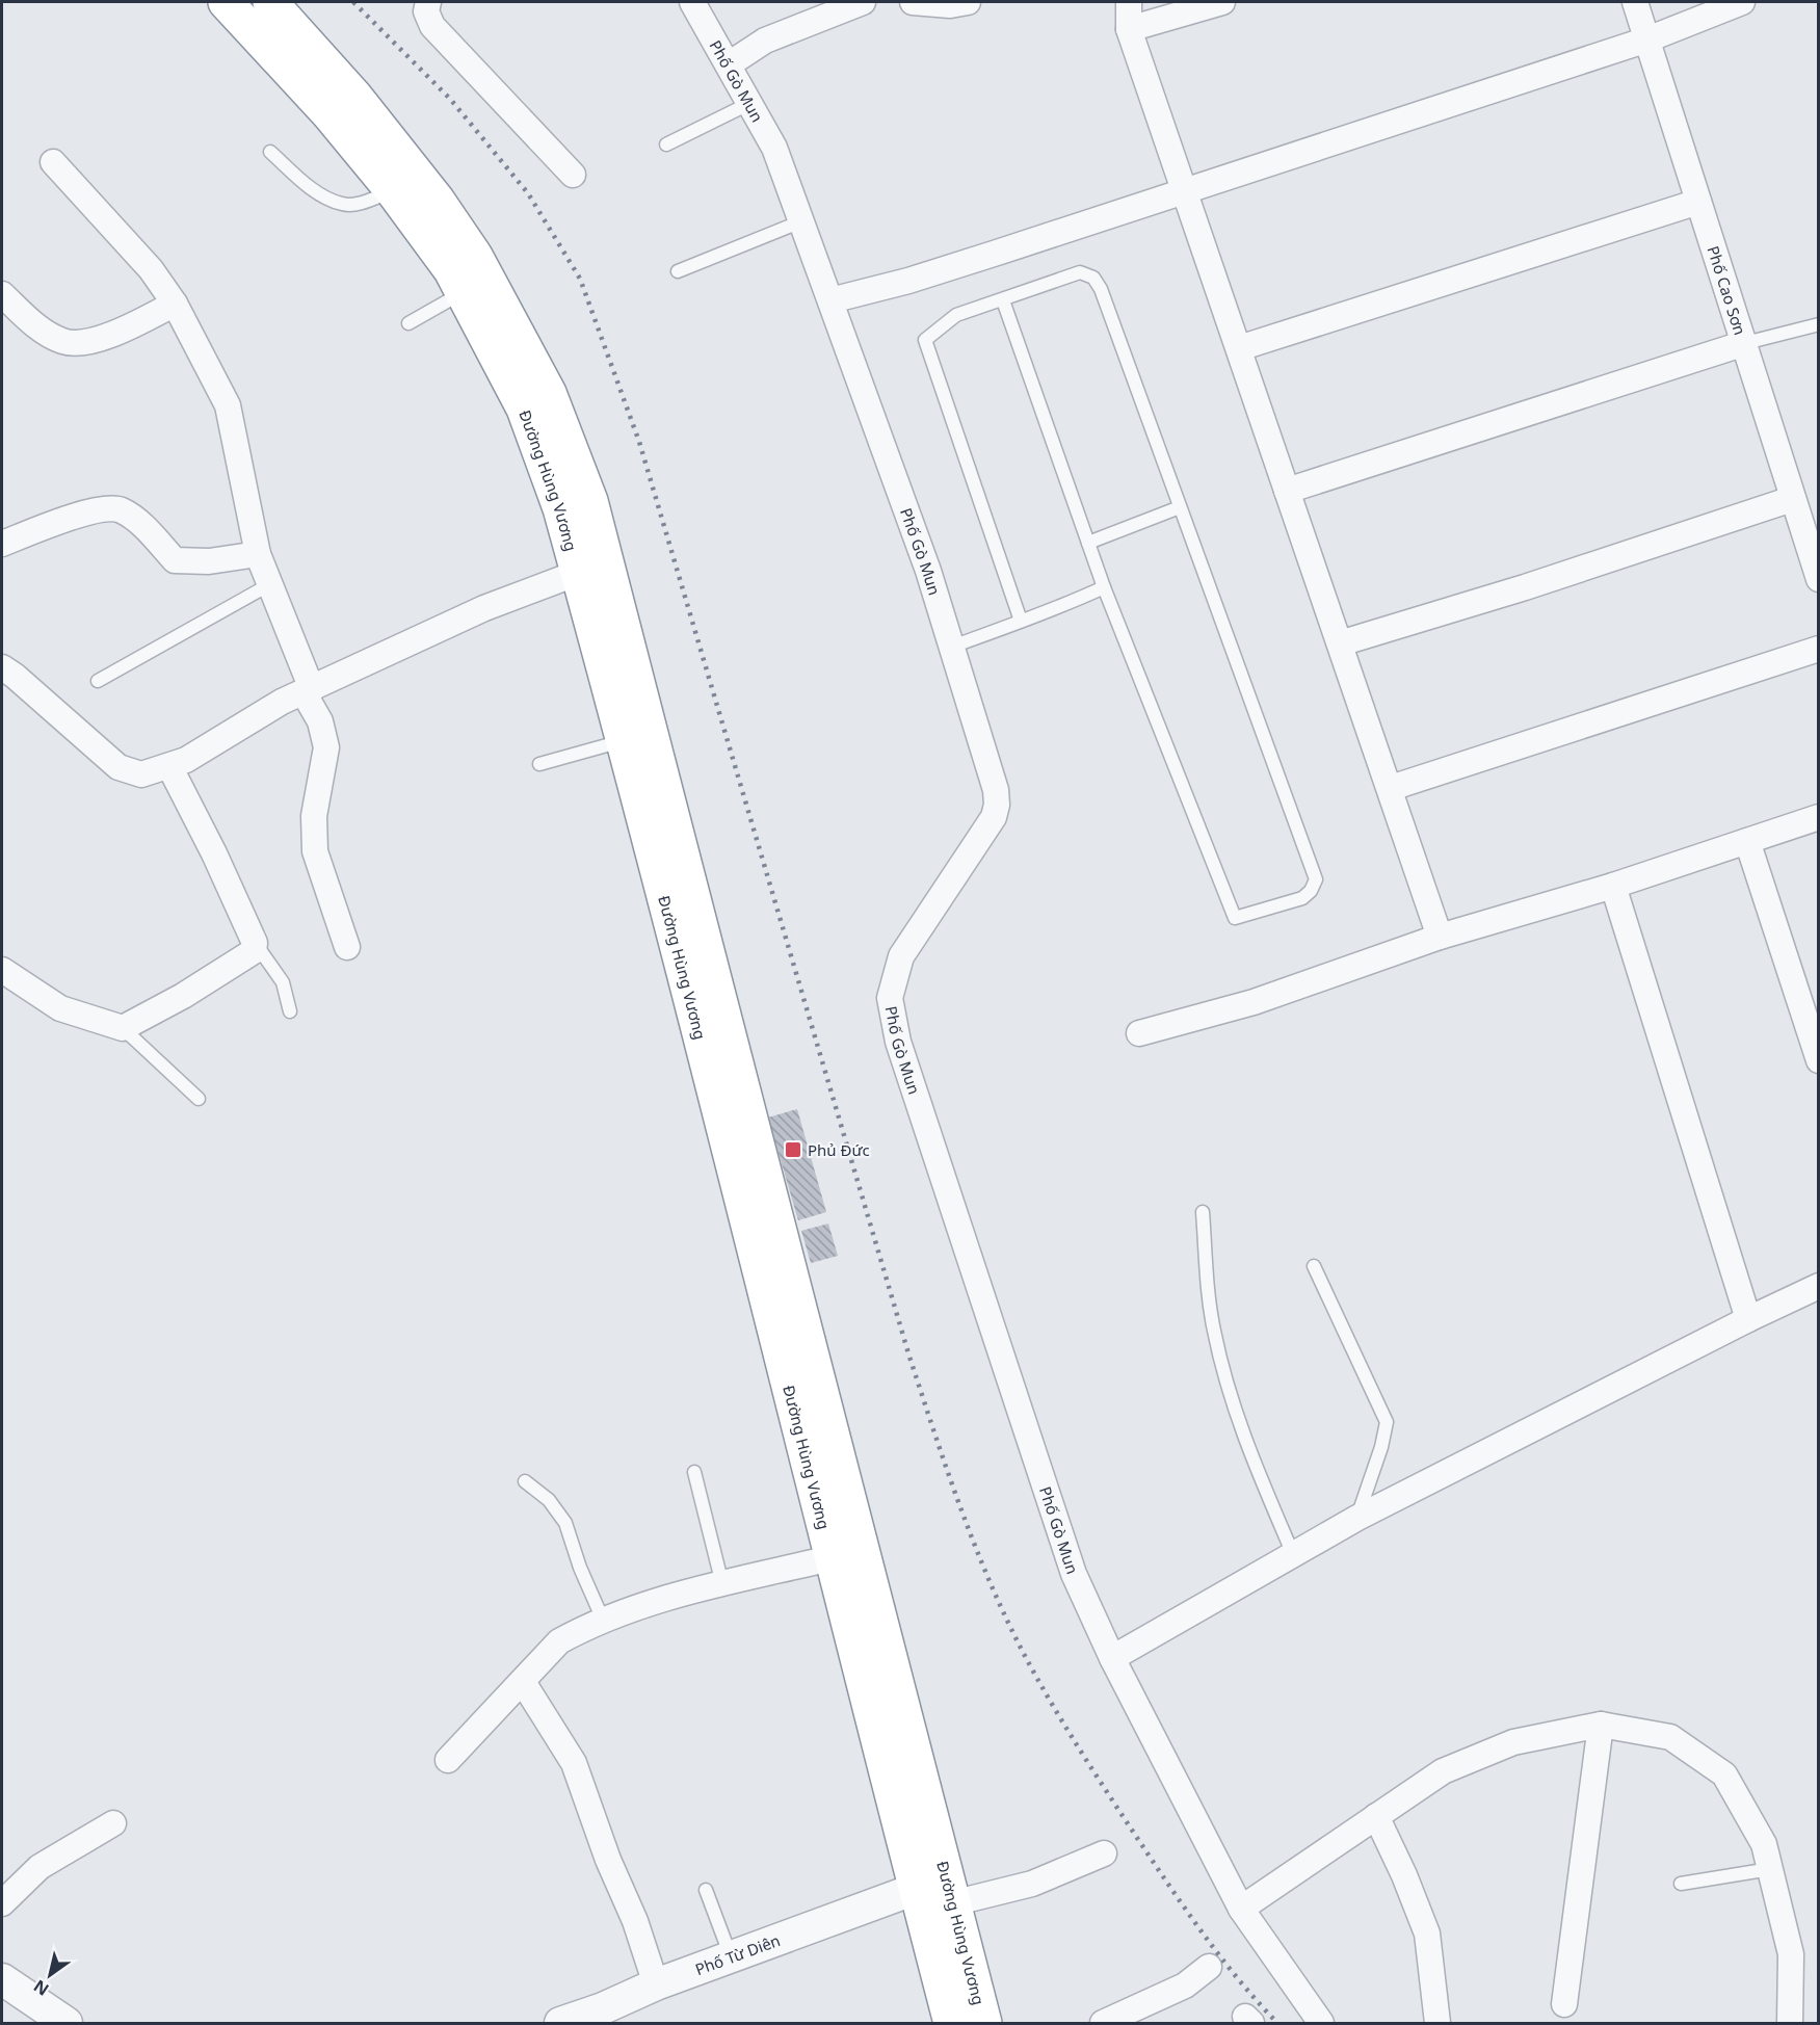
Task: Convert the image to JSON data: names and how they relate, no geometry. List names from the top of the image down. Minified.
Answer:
{"streets":{"highway":["Đường Hùng Vương"],"street":["Phố Gò Mun","Phố Cao Sơn","Phố Từ Diên"]},"crossings":[["Đường Hùng Vương","Phố Từ Diên"]],"places":{"transit":["Phủ Đức"]},"north":"bottom left"}
